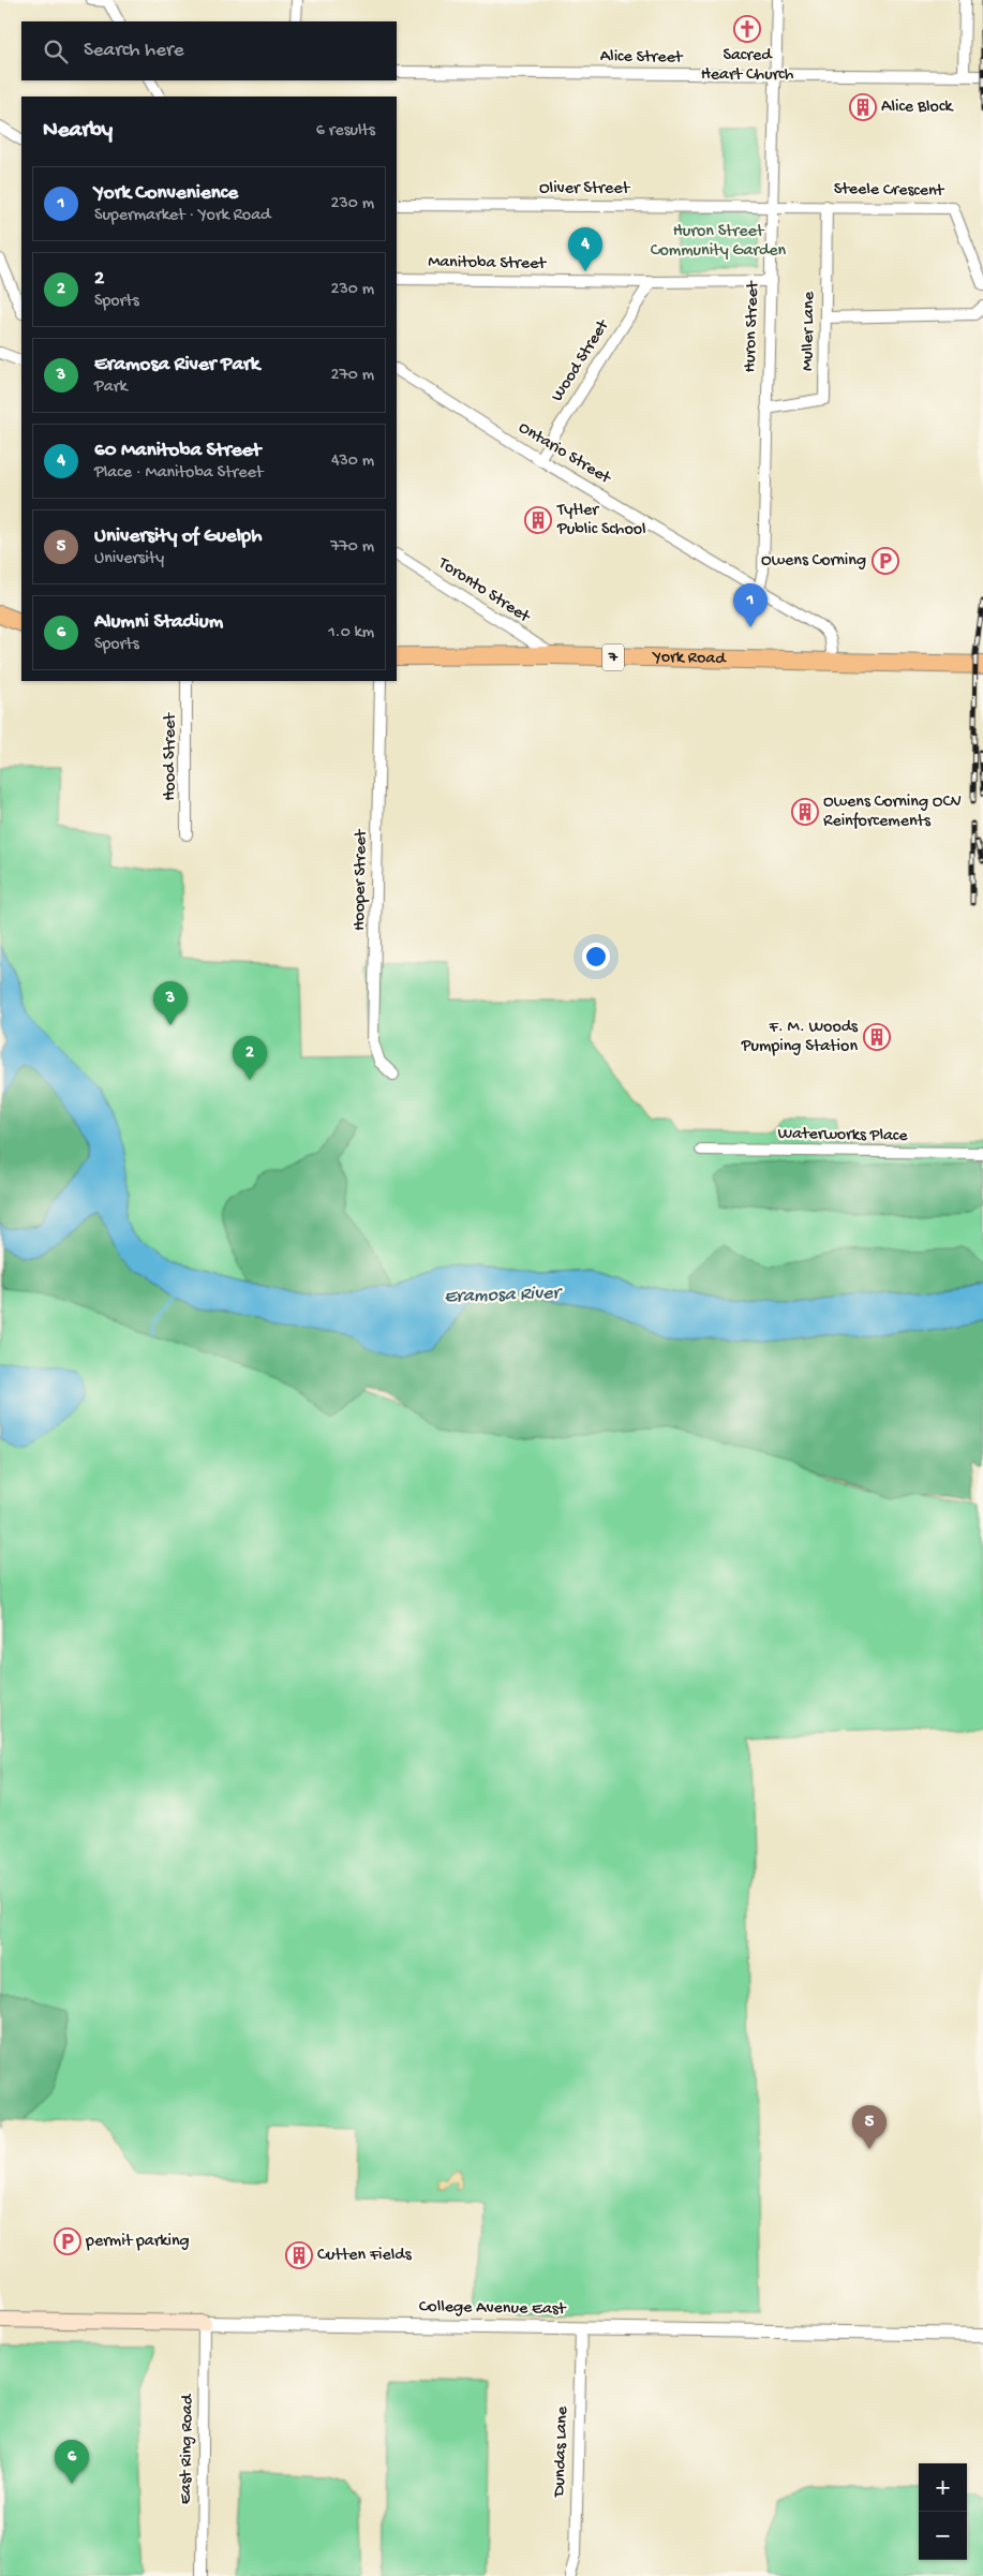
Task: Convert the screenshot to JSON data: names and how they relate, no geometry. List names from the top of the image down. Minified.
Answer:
{"streets":{"main road":["7","York Road","College Avenue East"],"street":["Alice Street","Oliver Street","Steele Crescent","Manitoba Street","Huron Street","Muller Lane","Wood Street","Ontario Street","Toronto Street","Hood Street","Hooper Street","Waterworks Place","East Ring Road","Dundas Lane"]},"crossings":[["Alice Street","Huron Street"],["Oliver Street","Steele Crescent"],["Oliver Street","Huron Street"],["Steele Crescent","Huron Street"],["Steele Crescent","Muller Lane"],["Manitoba Street","Huron Street"],["Manitoba Street","Wood Street"],["Huron Street","Muller Lane"],["Huron Street","Ontario Street"],["Wood Street","Ontario Street"],["Ontario Street","York Road"],["Toronto Street","York Road"],["College Avenue East","East Ring Road"],["College Avenue East","Dundas Lane"]],"water":["Eramosa River"],"parks":["Huron Street Community Garden"],"places":{"church":["Sacred Heart Church"],"building":["Alice Block","Tytler Public School","Owens Corning OCV Reinforcements","F. M. Woods Pumping Station","Cutten Fields"],"parking":["Owens Corning","permit parking"]},"page":{"search":"Search here","heading":["Nearby","6 results"],"list":[{"mark":"1","name":"York Convenience","note":"Supermarket · York Road","value":"230 m"},{"mark":"2","name":"2","note":"Sports","value":"230 m"},{"mark":"3","name":"Eramosa River Park","note":"Park","value":"270 m"},{"mark":"4","name":"60 Manitoba Street","note":"Place · Manitoba Street","value":"430 m"},{"mark":"5","name":"University of Guelph","note":"University","value":"770 m"},{"mark":"6","name":"Alumni Stadium","note":"Sports","value":"1.0 km"}],"pins":["4","1","3","2","5","6"],"map_buttons":["+","−"]}}
